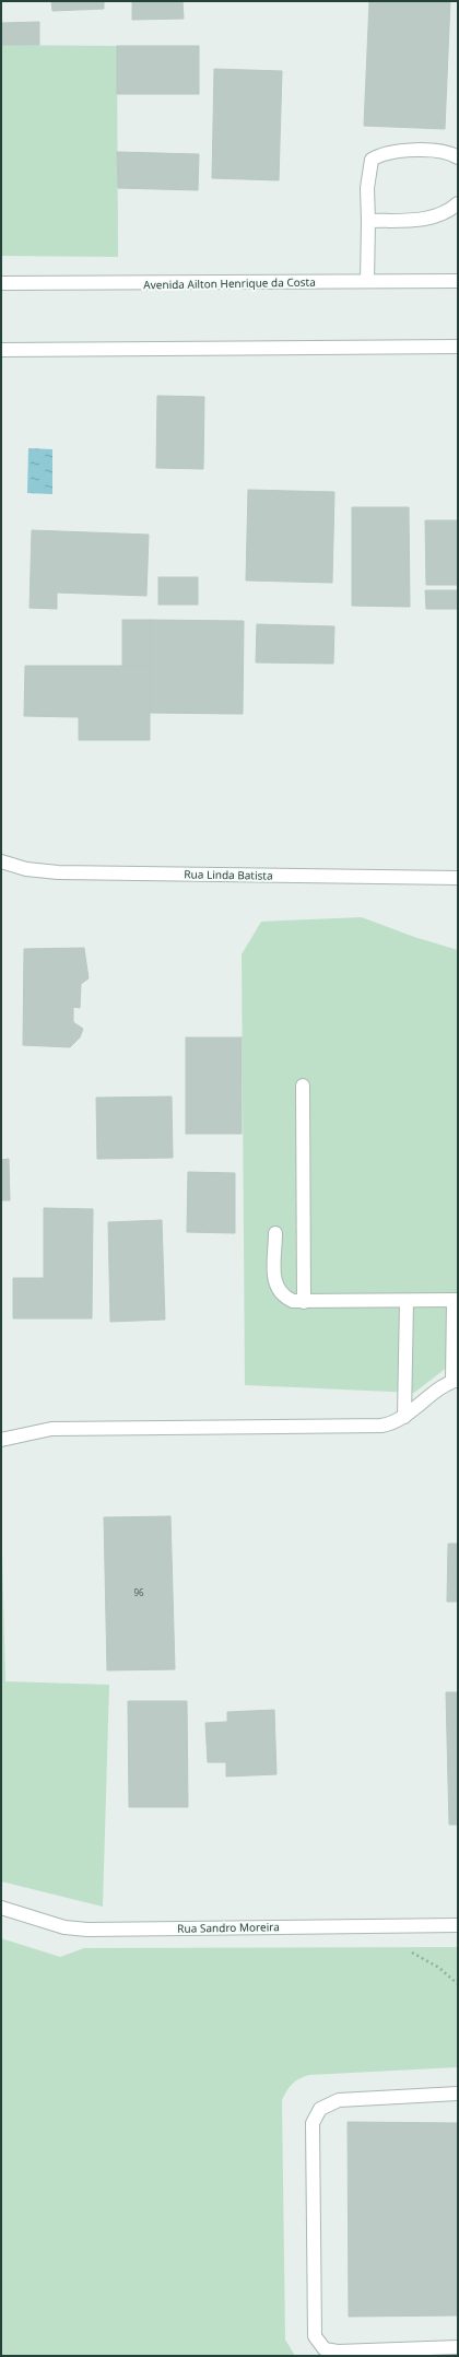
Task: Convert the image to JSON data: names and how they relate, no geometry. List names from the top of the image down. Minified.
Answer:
{"streets":{"street":["Avenida Ailton Henrique da Costa","Rua Linda Batista","Rua Sandro Moreira"]},"house_numbers":["96"]}
